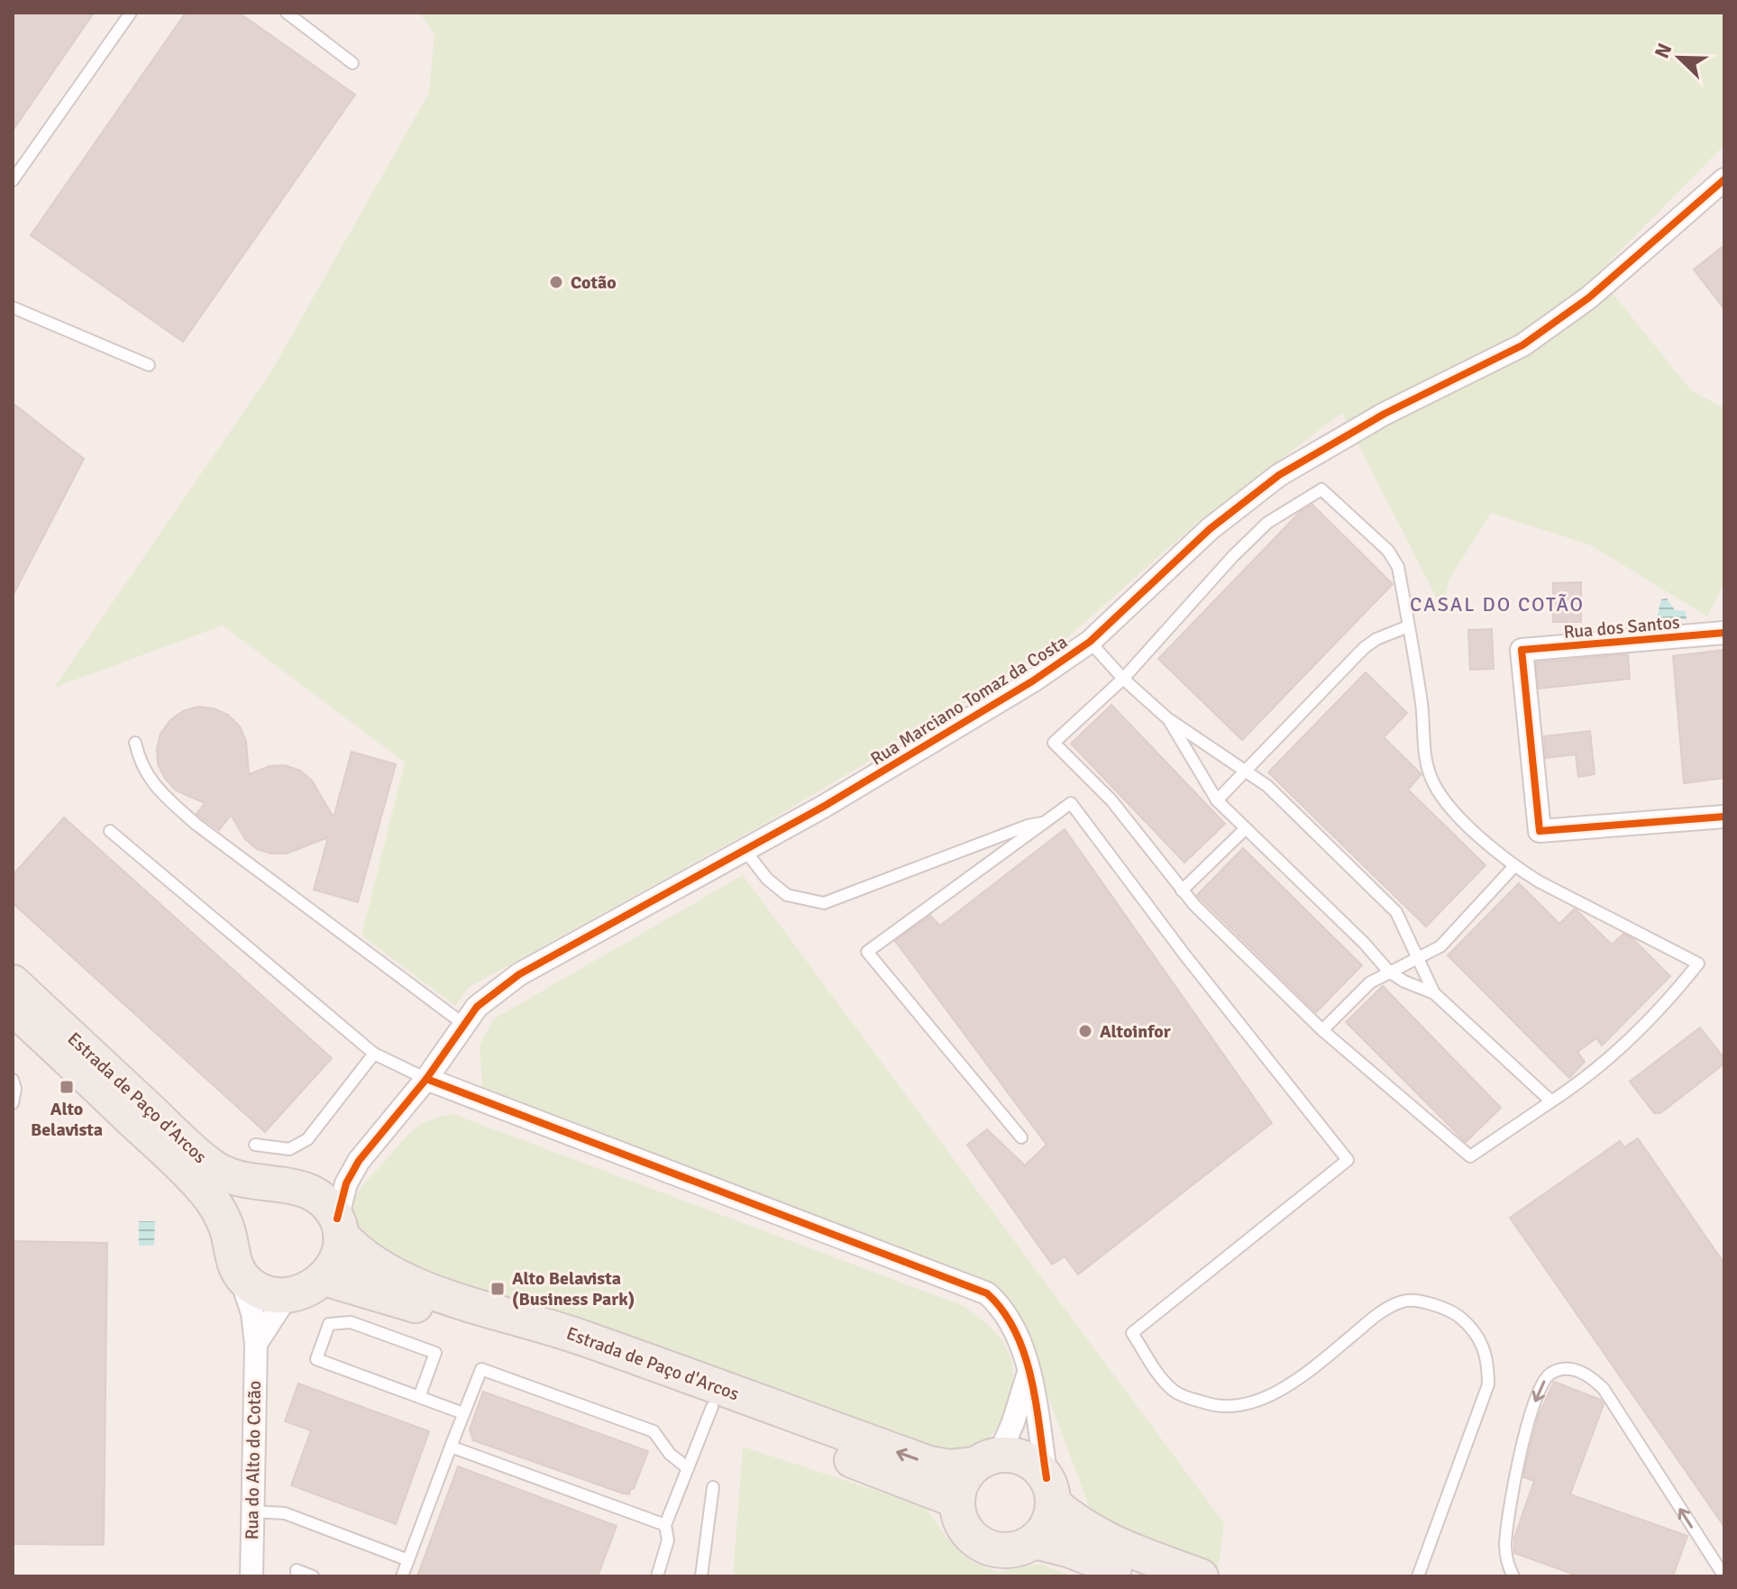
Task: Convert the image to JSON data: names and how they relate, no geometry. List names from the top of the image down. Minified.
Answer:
{"streets":{"main road":["Estrada de Paço d'Arcos"],"street":["Rua dos Santos","Rua Marciano Tomaz da Costa","Rua do Alto do Cotão"]},"crossings":[["Rua Marciano Tomaz da Costa","Estrada de Paço d'Arcos"],["Rua Marciano Tomaz da Costa","Rua do Alto do Cotão"],["Estrada de Paço d'Arcos","Rua do Alto do Cotão"]],"districts":["CASAL DO COTÃO"],"places":{"other":["Cotão","Altoinfor"],"transit":["Alto Belavista","Alto Belavista (Business Park)"]},"north":"top left"}
